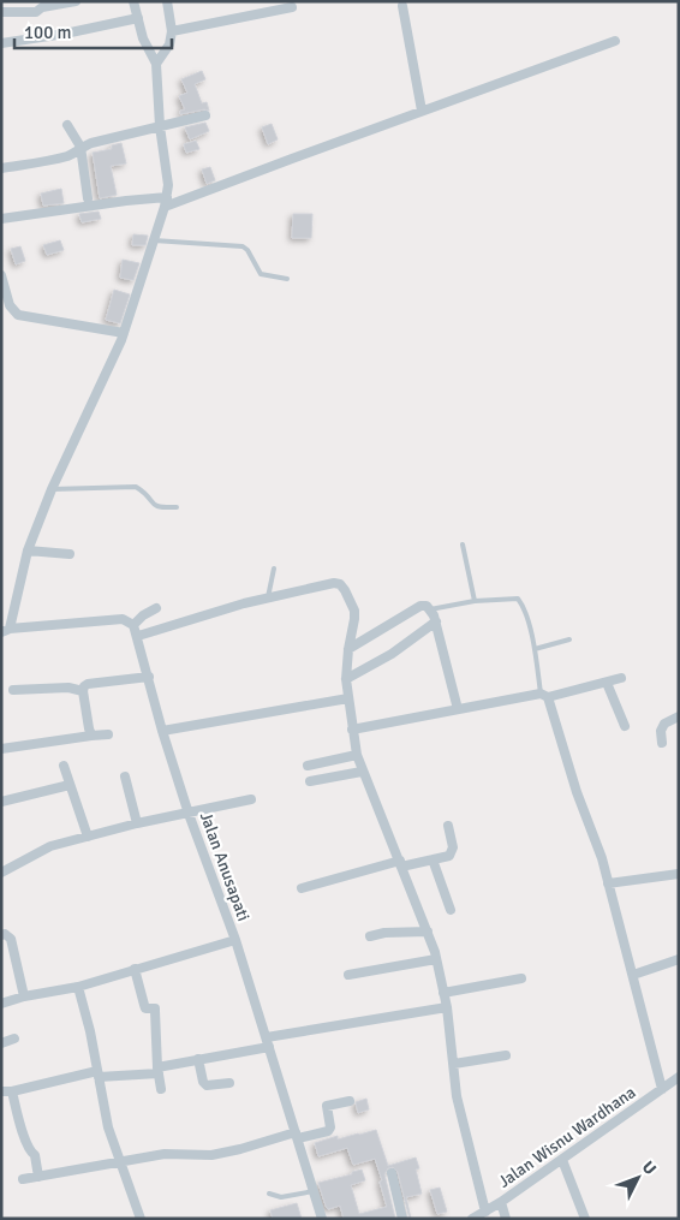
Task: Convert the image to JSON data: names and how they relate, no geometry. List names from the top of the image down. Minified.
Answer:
{"streets":{"street":["Jalan Anusapati","Jalan Wisnu Wardhana"]},"scale_bar":"100 m","north":"top right"}
